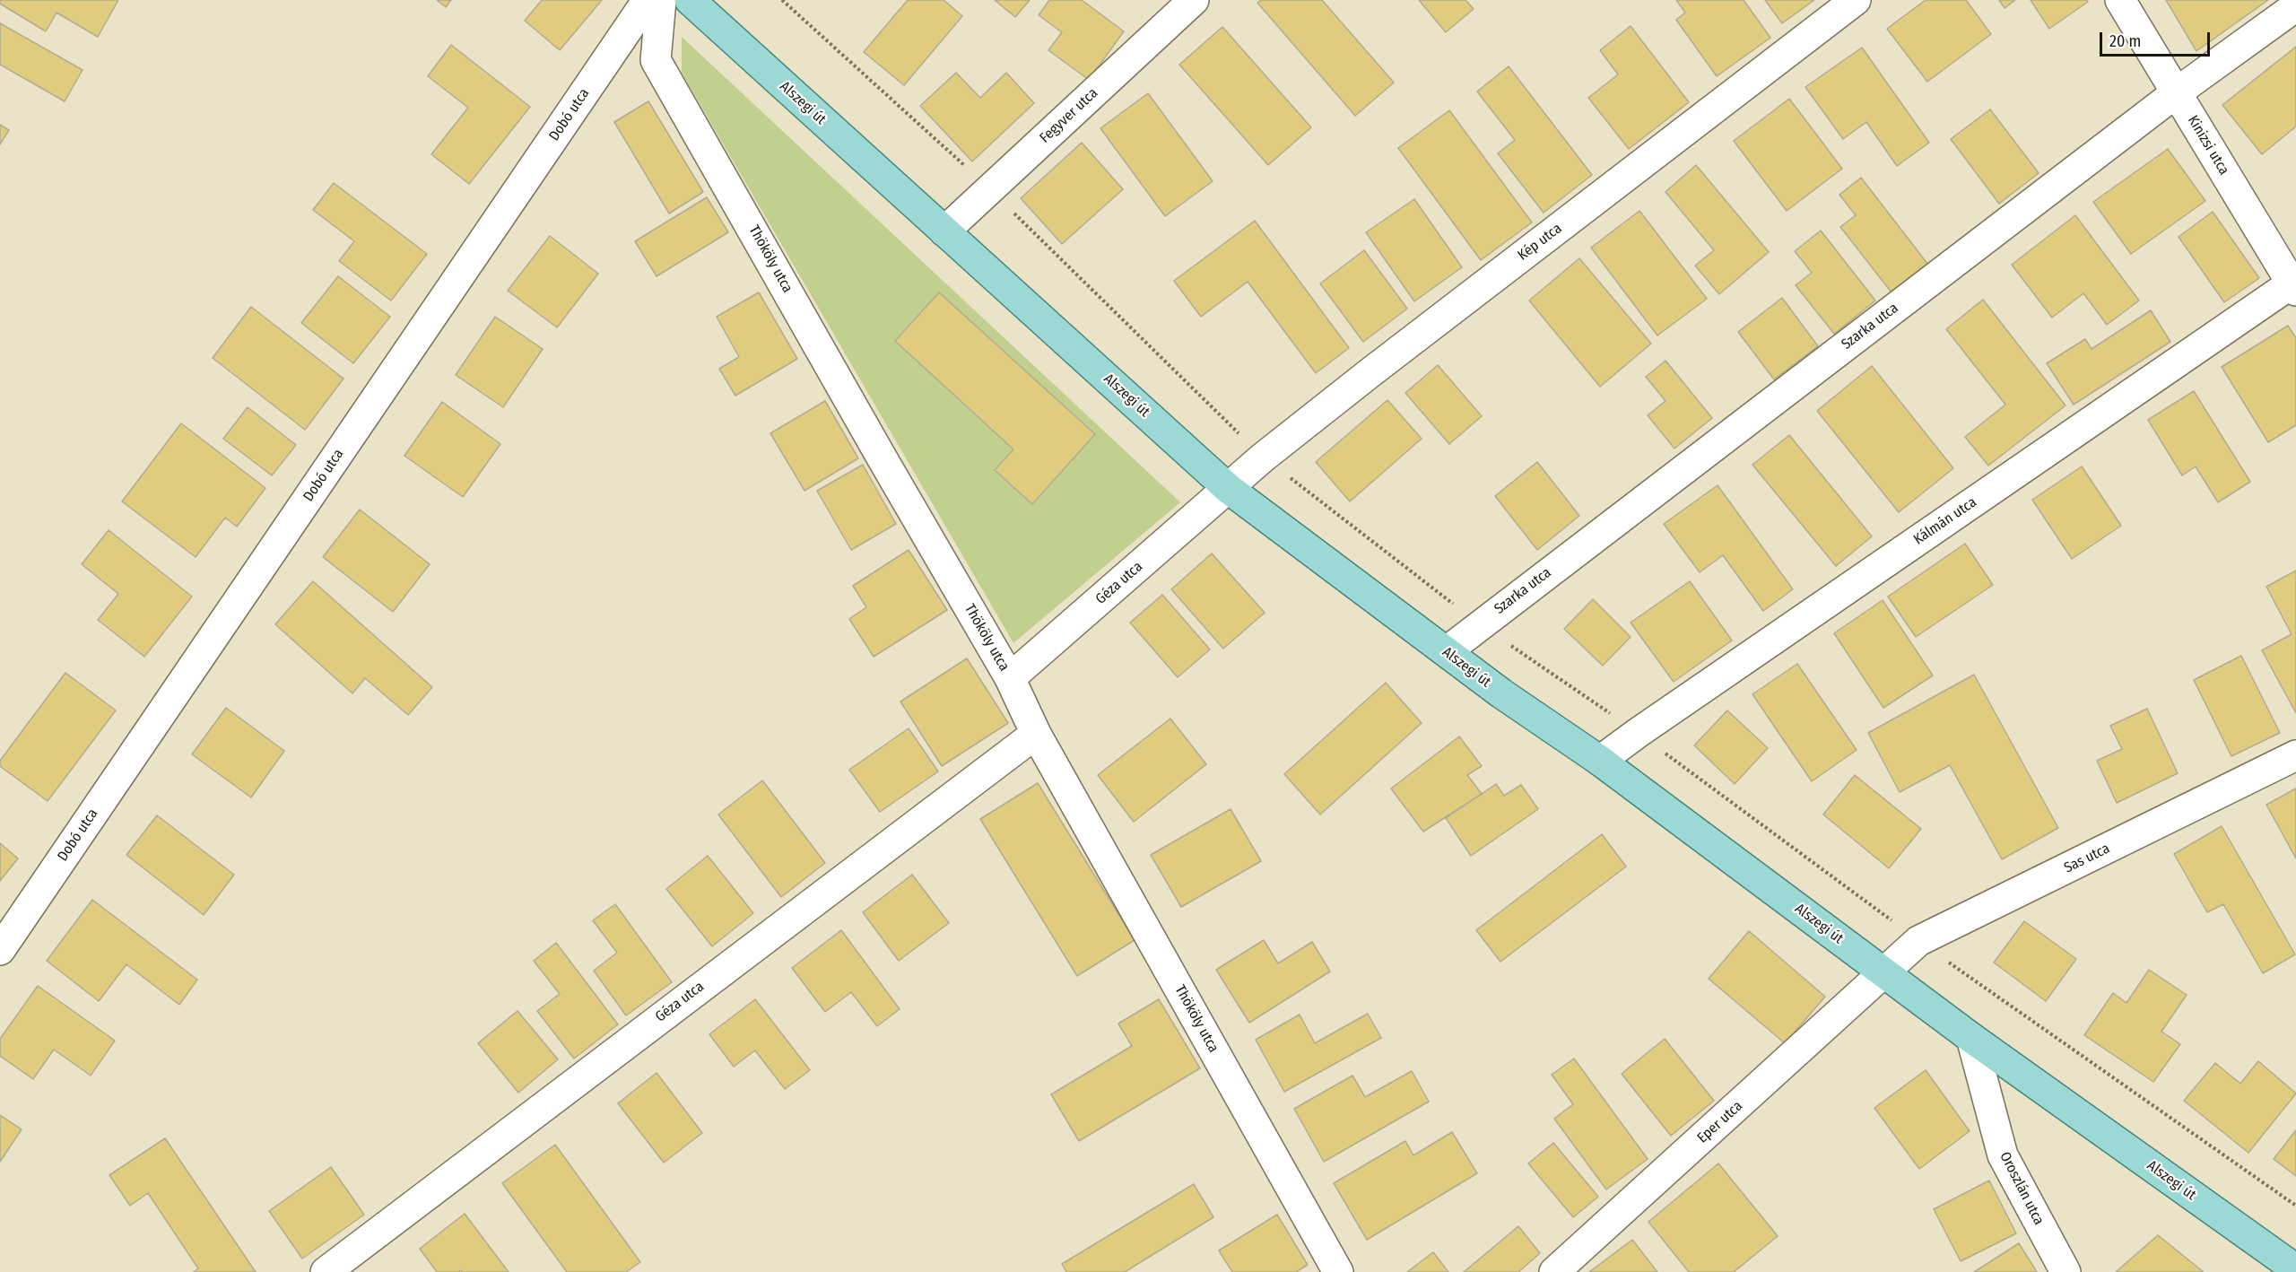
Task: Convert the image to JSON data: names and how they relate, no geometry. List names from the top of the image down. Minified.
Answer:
{"streets":{"main road":["Alszegi út"],"street":["Dobó utca","Fegyver utca","Kinizsi utca","Kép utca","Thököly utca","Szarka utca","Kálmán utca","Géza utca","Sas utca","Eper utca","Oroszlán utca"]},"crossings":[["Alszegi út","Fegyver utca"],["Alszegi út","Kép utca"],["Alszegi út","Szarka utca"],["Alszegi út","Kálmán utca"],["Alszegi út","Géza utca"],["Alszegi út","Sas utca"],["Alszegi út","Eper utca"],["Alszegi út","Oroszlán utca"],["Kinizsi utca","Szarka utca"],["Kinizsi utca","Kálmán utca"],["Kép utca","Géza utca"],["Thököly utca","Géza utca"],["Sas utca","Eper utca"]],"scale_bar":"20 m"}
